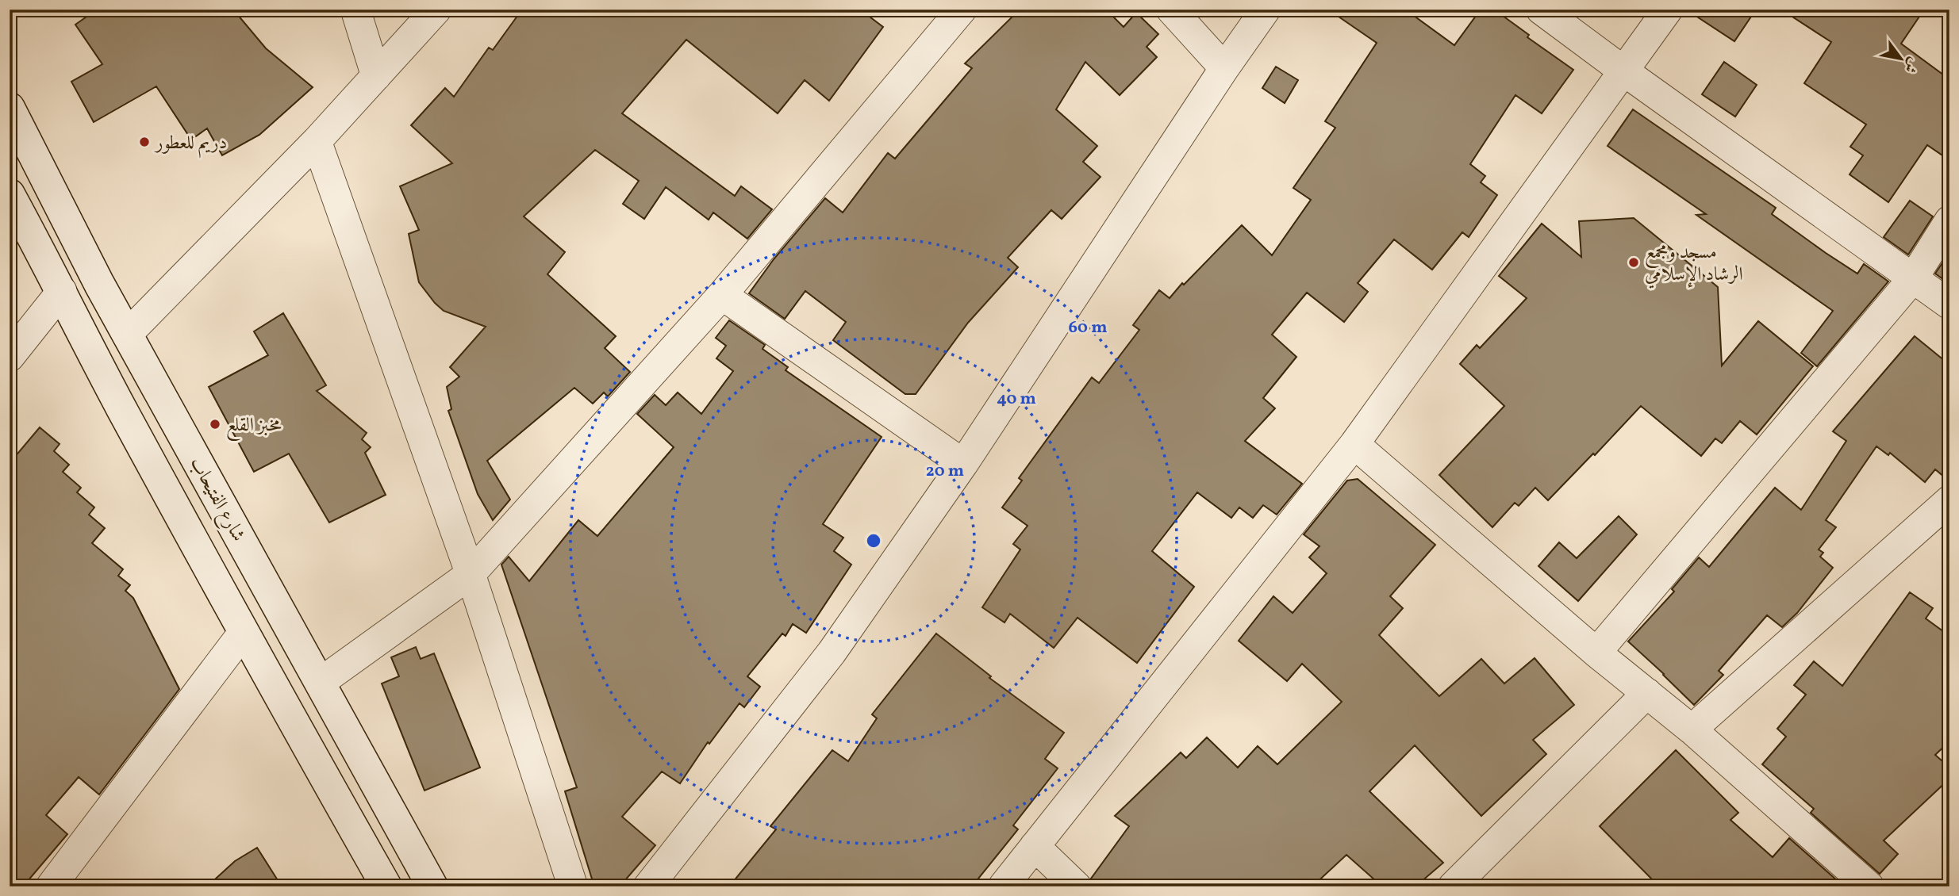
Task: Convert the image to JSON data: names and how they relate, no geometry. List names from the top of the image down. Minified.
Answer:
{"streets":{"main road":["شارع الفتيحاب"]},"places":["دريم للعطور","مسجد ومجمع الرشاد الإسلامي","مخبز القلع"],"north":"bottom right","rings":["60 m","40 m","20 m"]}
